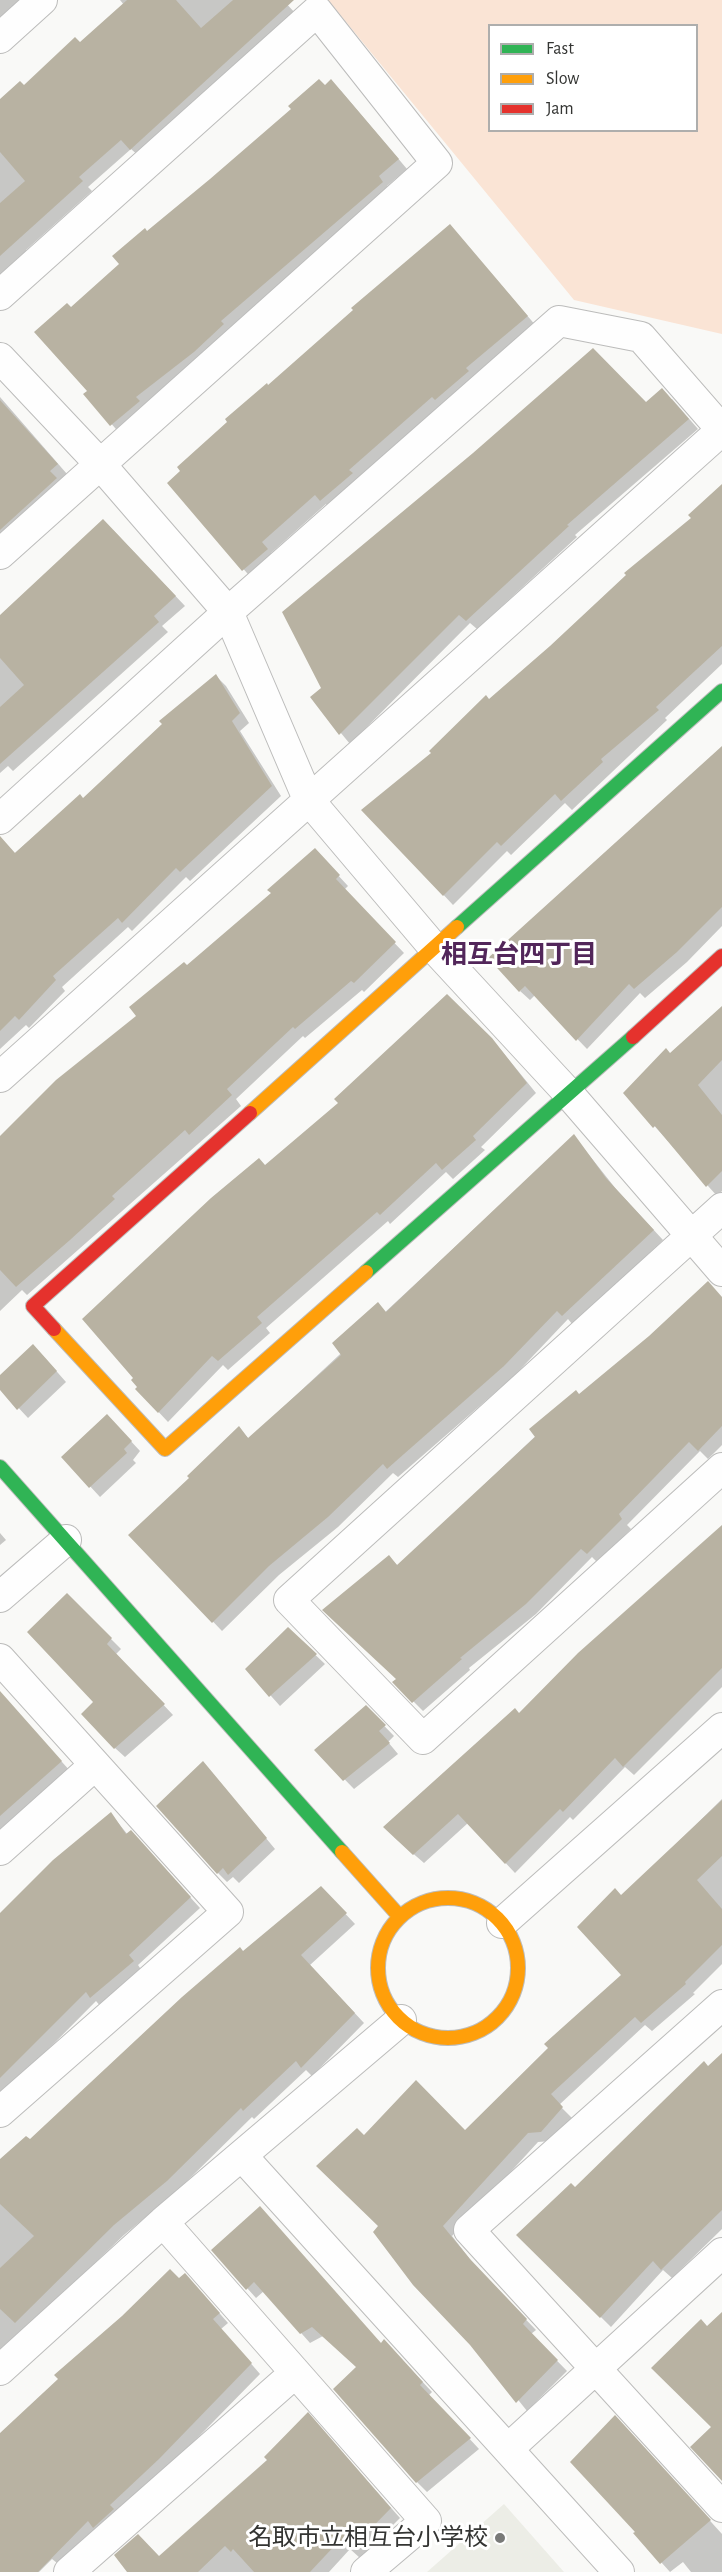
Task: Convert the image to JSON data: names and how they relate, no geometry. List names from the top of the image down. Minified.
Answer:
{"districts":["相互台四丁目"],"places":["名取市立相互台小学校"],"legend":["Fast","Slow","Jam"]}
